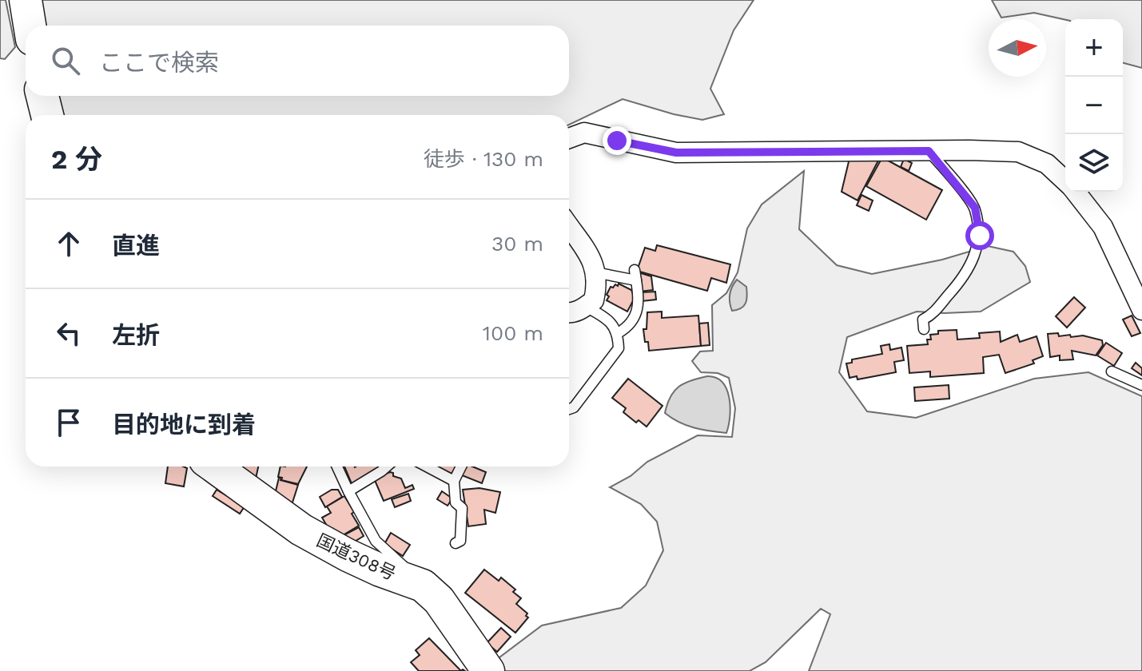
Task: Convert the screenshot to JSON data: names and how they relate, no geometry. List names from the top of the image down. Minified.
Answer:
{"streets":{"highway":["国道308号"]},"north":"right","page":{"map_buttons":["+","−"],"search":"ここで検索","heading":["2 分","徒歩 · 130 m"],"list":[["直進","30 m"],["左折","100 m"],"目的地に到着"]}}
